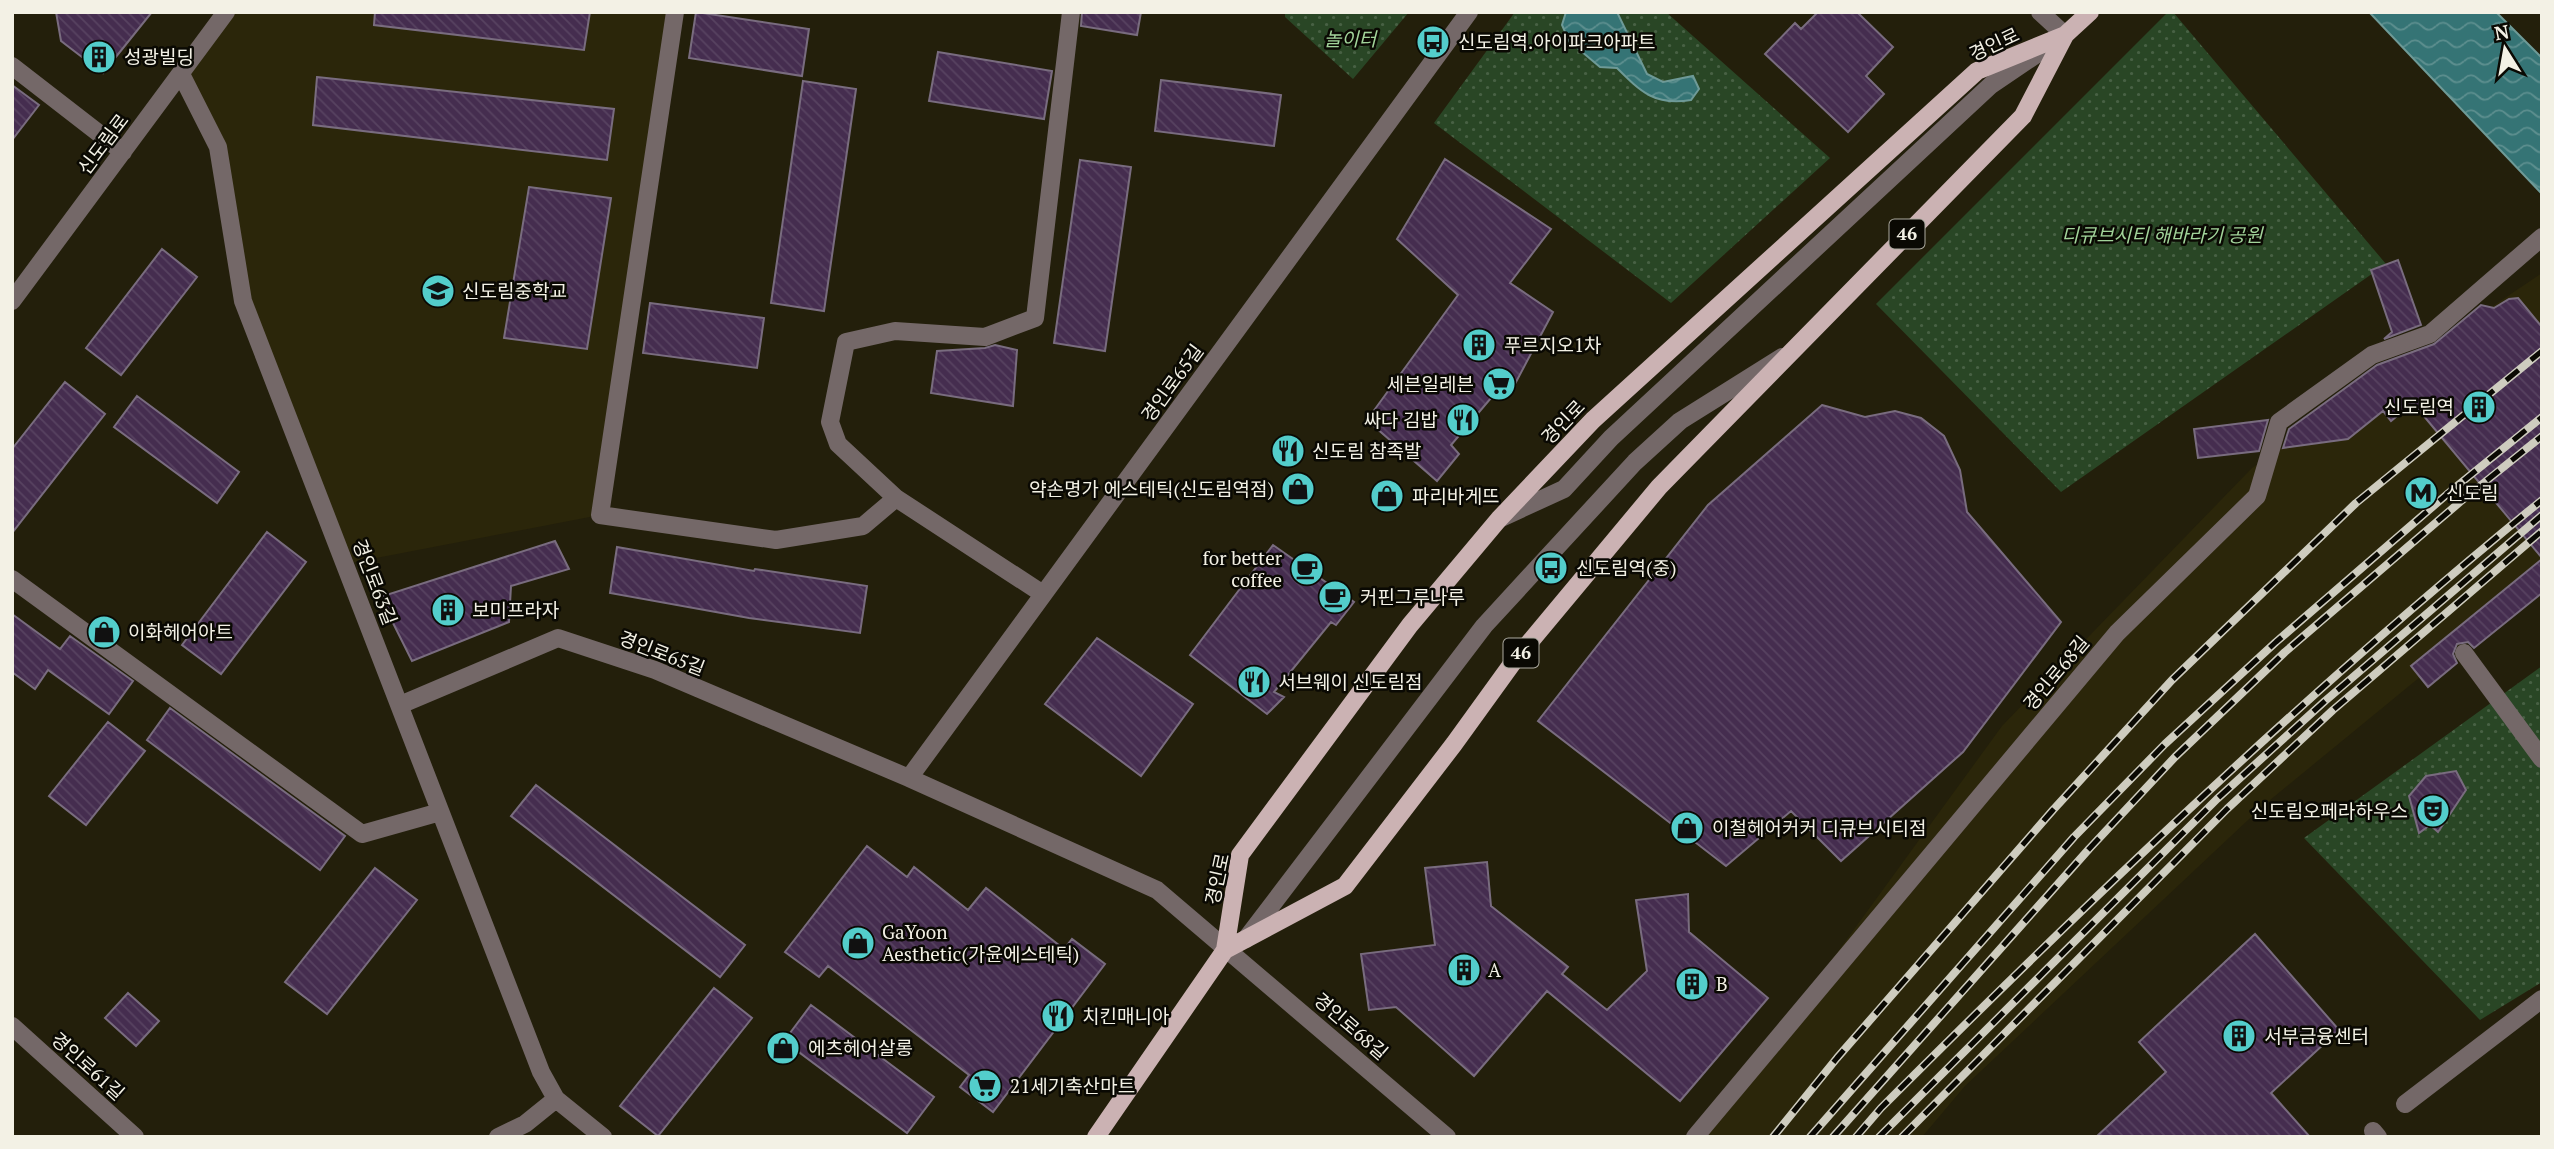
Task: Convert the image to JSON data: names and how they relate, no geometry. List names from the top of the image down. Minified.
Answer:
{"streets":{"main road":["경인로","46"],"street":["신도림로","경인로65길","경인로63길","경인로68길","경인로61길"]},"crossings":[["경인로","경인로65길"],["경인로","경인로68길"],["신도림로","경인로63길"],["경인로65길","경인로63길"],["경인로65길","경인로68길"]],"parks":["놀이터","디큐브시티 해바라기 공원"],"places":{"bus stop":["신도림역.아이파크아파트","신도림역(중)"],"building":["성광빌딩","푸르지오1차","신도림역","보미프라자","A","B","서부금융센터"],"school or university":["신도림중학교"],"supermarket":["세븐일레븐","21세기축산마트"],"restaurant":["싸다 김밥","신도림 참족발","서브웨이 신도림점","치킨매니아"],"shop":["약손명가 에스테틱(신도림역점)","파리바게뜨","이화헤어아트","이철헤어커커 디큐브시티점","GaYoon Aesthetic(가윤에스테틱)","에츠헤어살롱"],"metro station":["신도림"],"cafe":["for better coffee","커핀그루나루"],"theatre":["신도림오페라하우스"]},"north":"top"}
